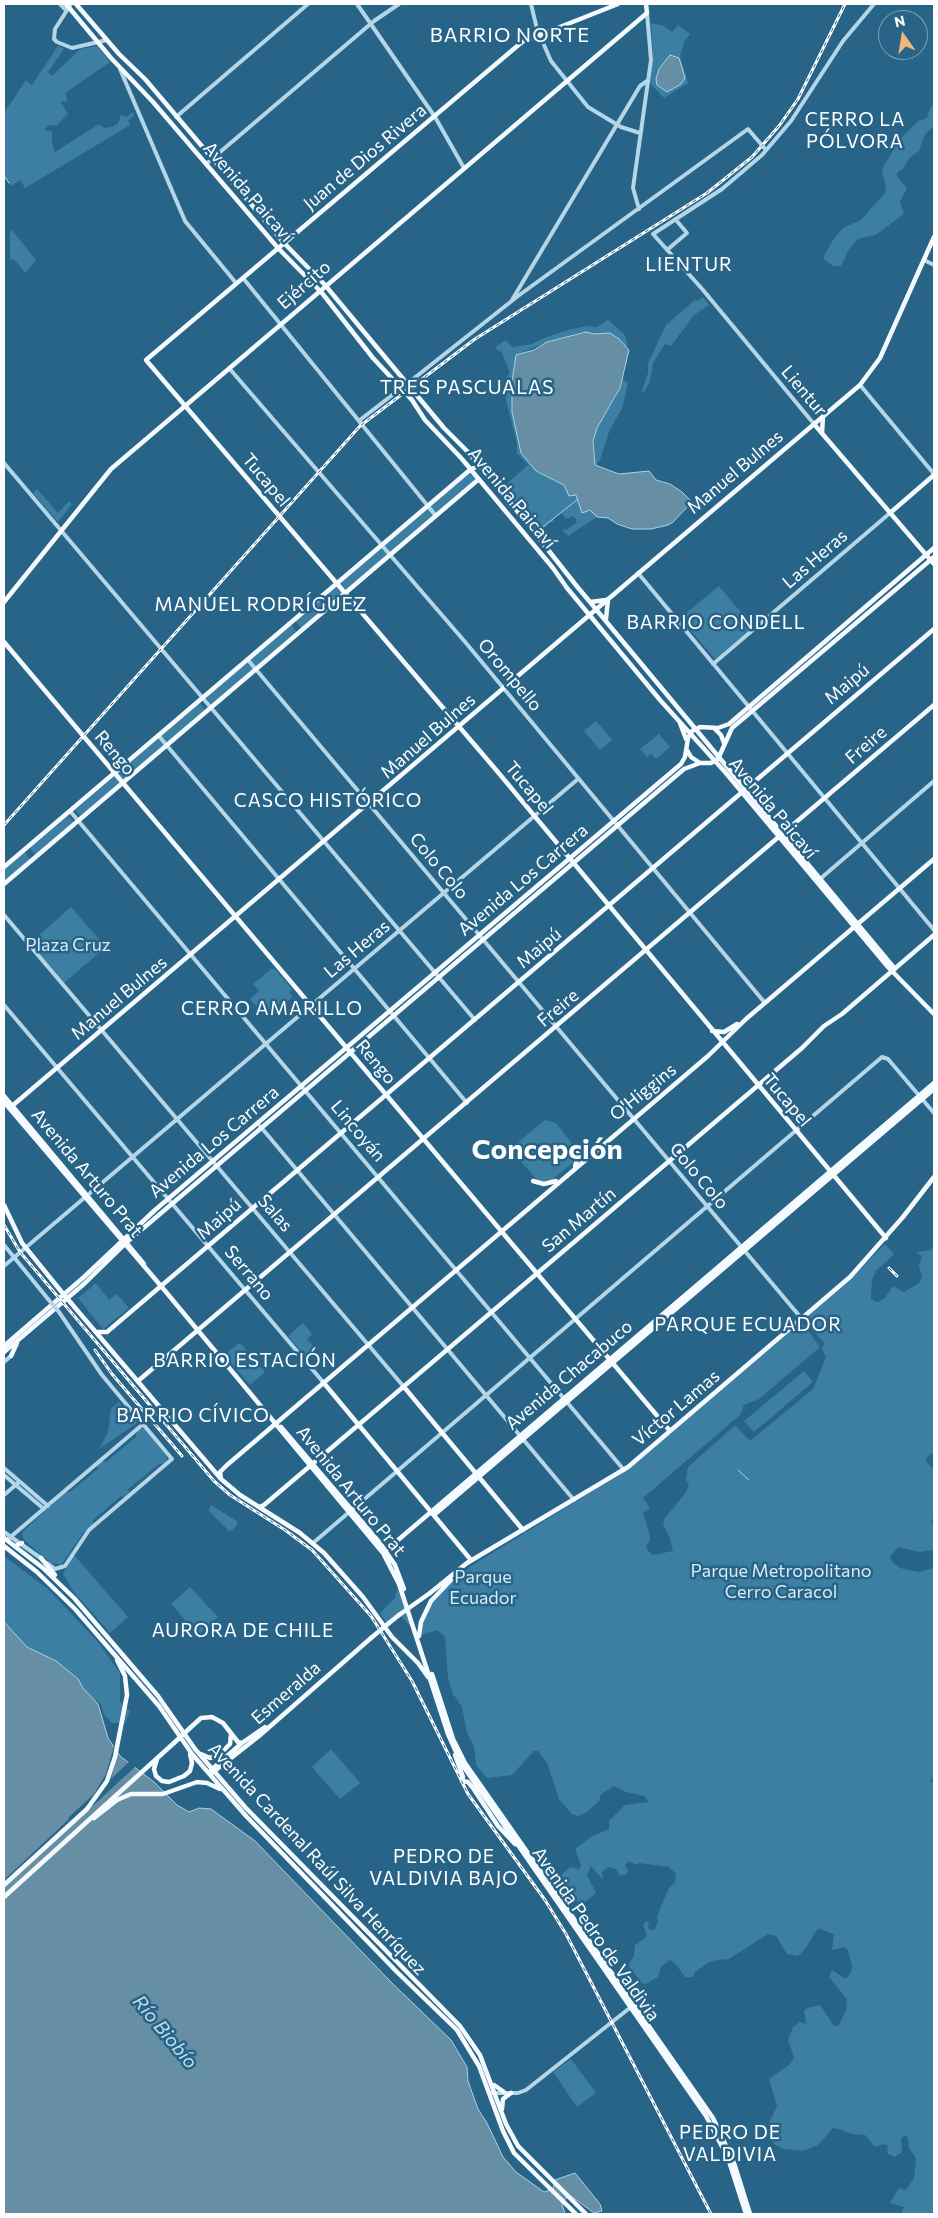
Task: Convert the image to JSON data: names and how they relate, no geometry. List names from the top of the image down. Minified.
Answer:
{"streets":{"main road":["Juan de Dios Rivera","Avenida Paicaví","Ejército","Lientur","Manuel Bulnes","Tucapel","Las Heras","Maipú","Freire","Rengo","Avenida Los Carrera","O'Higgins","Avenida Arturo Prat","Salas","San Martín","Serrano","Avenida Chacabuco","Víctor Lamas","Esmeralda","Avenida Cardenal Raúl Silva Henríquez","Avenida Pedro de Valdivia"],"street":["Orompello","Colo Colo","Lincoyán"]},"crossings":[["Juan de Dios Rivera","Avenida Paicaví"],["Juan de Dios Rivera","Tucapel"],["Avenida Paicaví","Ejército"],["Avenida Paicaví","Manuel Bulnes"],["Avenida Paicaví","Maipú"],["Avenida Paicaví","Freire"],["Avenida Paicaví","Avenida Los Carrera"],["Avenida Paicaví","O'Higgins"],["Avenida Paicaví","San Martín"],["Ejército","Tucapel"],["Ejército","Orompello"],["Lientur","Manuel Bulnes"],["Lientur","Las Heras"],["Manuel Bulnes","Tucapel"],["Manuel Bulnes","Orompello"],["Manuel Bulnes","Rengo"],["Manuel Bulnes","Colo Colo"],["Manuel Bulnes","Lincoyán"],["Manuel Bulnes","Avenida Arturo Prat"],["Manuel Bulnes","Salas"],["Manuel Bulnes","Serrano"],["Tucapel","Las Heras"],["Tucapel","Maipú"],["Tucapel","Freire"],["Tucapel","Avenida Los Carrera"],["Tucapel","O'Higgins"],["Tucapel","San Martín"],["Tucapel","Avenida Chacabuco"],["Tucapel","Víctor Lamas"],["Las Heras","Orompello"],["Las Heras","Rengo"],["Las Heras","Colo Colo"],["Las Heras","Lincoyán"],["Las Heras","Avenida Arturo Prat"],["Las Heras","Salas"],["Las Heras","Serrano"],["Orompello","Maipú"],["Orompello","Freire"],["Orompello","Avenida Los Carrera"],["Orompello","O'Higgins"],["Maipú","Rengo"],["Maipú","Colo Colo"],["Maipú","Lincoyán"],["Maipú","Avenida Arturo Prat"],["Maipú","Salas"],["Maipú","Serrano"],["Freire","Rengo"],["Freire","Colo Colo"],["Freire","Lincoyán"],["Freire","Avenida Arturo Prat"],["Freire","Salas"],["Freire","Serrano"],["Rengo","Avenida Los Carrera"],["Rengo","O'Higgins"],["Rengo","San Martín"],["Rengo","Avenida Chacabuco"],["Rengo","Víctor Lamas"],["Colo Colo","Avenida Los Carrera"],["Colo Colo","O'Higgins"],["Colo Colo","San Martín"],["Colo Colo","Avenida Chacabuco"],["Colo Colo","Víctor Lamas"],["Avenida Los Carrera","Lincoyán"],["Avenida Los Carrera","Avenida Arturo Prat"],["Avenida Los Carrera","Salas"],["Avenida Los Carrera","Serrano"],["O'Higgins","Lincoyán"],["O'Higgins","Avenida Arturo Prat"],["O'Higgins","Salas"],["O'Higgins","Serrano"],["Lincoyán","San Martín"],["Lincoyán","Avenida Chacabuco"],["Lincoyán","Víctor Lamas"],["Avenida Arturo Prat","San Martín"],["Avenida Arturo Prat","Avenida Chacabuco"],["Avenida Arturo Prat","Avenida Pedro de Valdivia"],["Salas","San Martín"],["Salas","Avenida Chacabuco"],["Salas","Víctor Lamas"],["San Martín","Serrano"],["Serrano","Avenida Chacabuco"],["Serrano","Víctor Lamas"],["Víctor Lamas","Esmeralda"],["Esmeralda","Avenida Cardenal Raúl Silva Henríquez"]],"districts":["BARRIO NORTE","CERRO LA PÓLVORA","LIENTUR","TRES PASCUALAS","MANUEL RODRÍGUEZ","BARRIO CONDELL","CASCO HISTÓRICO","CERRO AMARILLO","Concepción","PARQUE ECUADOR","BARRIO ESTACIÓN","BARRIO CÍVICO","AURORA DE CHILE","PEDRO DE VALDIVIA BAJO","PEDRO DE VALDIVIA"],"water":["Río Biobío"],"parks":["Plaza Cruz","Parque Metropolitano Cerro Caracol","Parque Ecuador"],"north":"top"}
